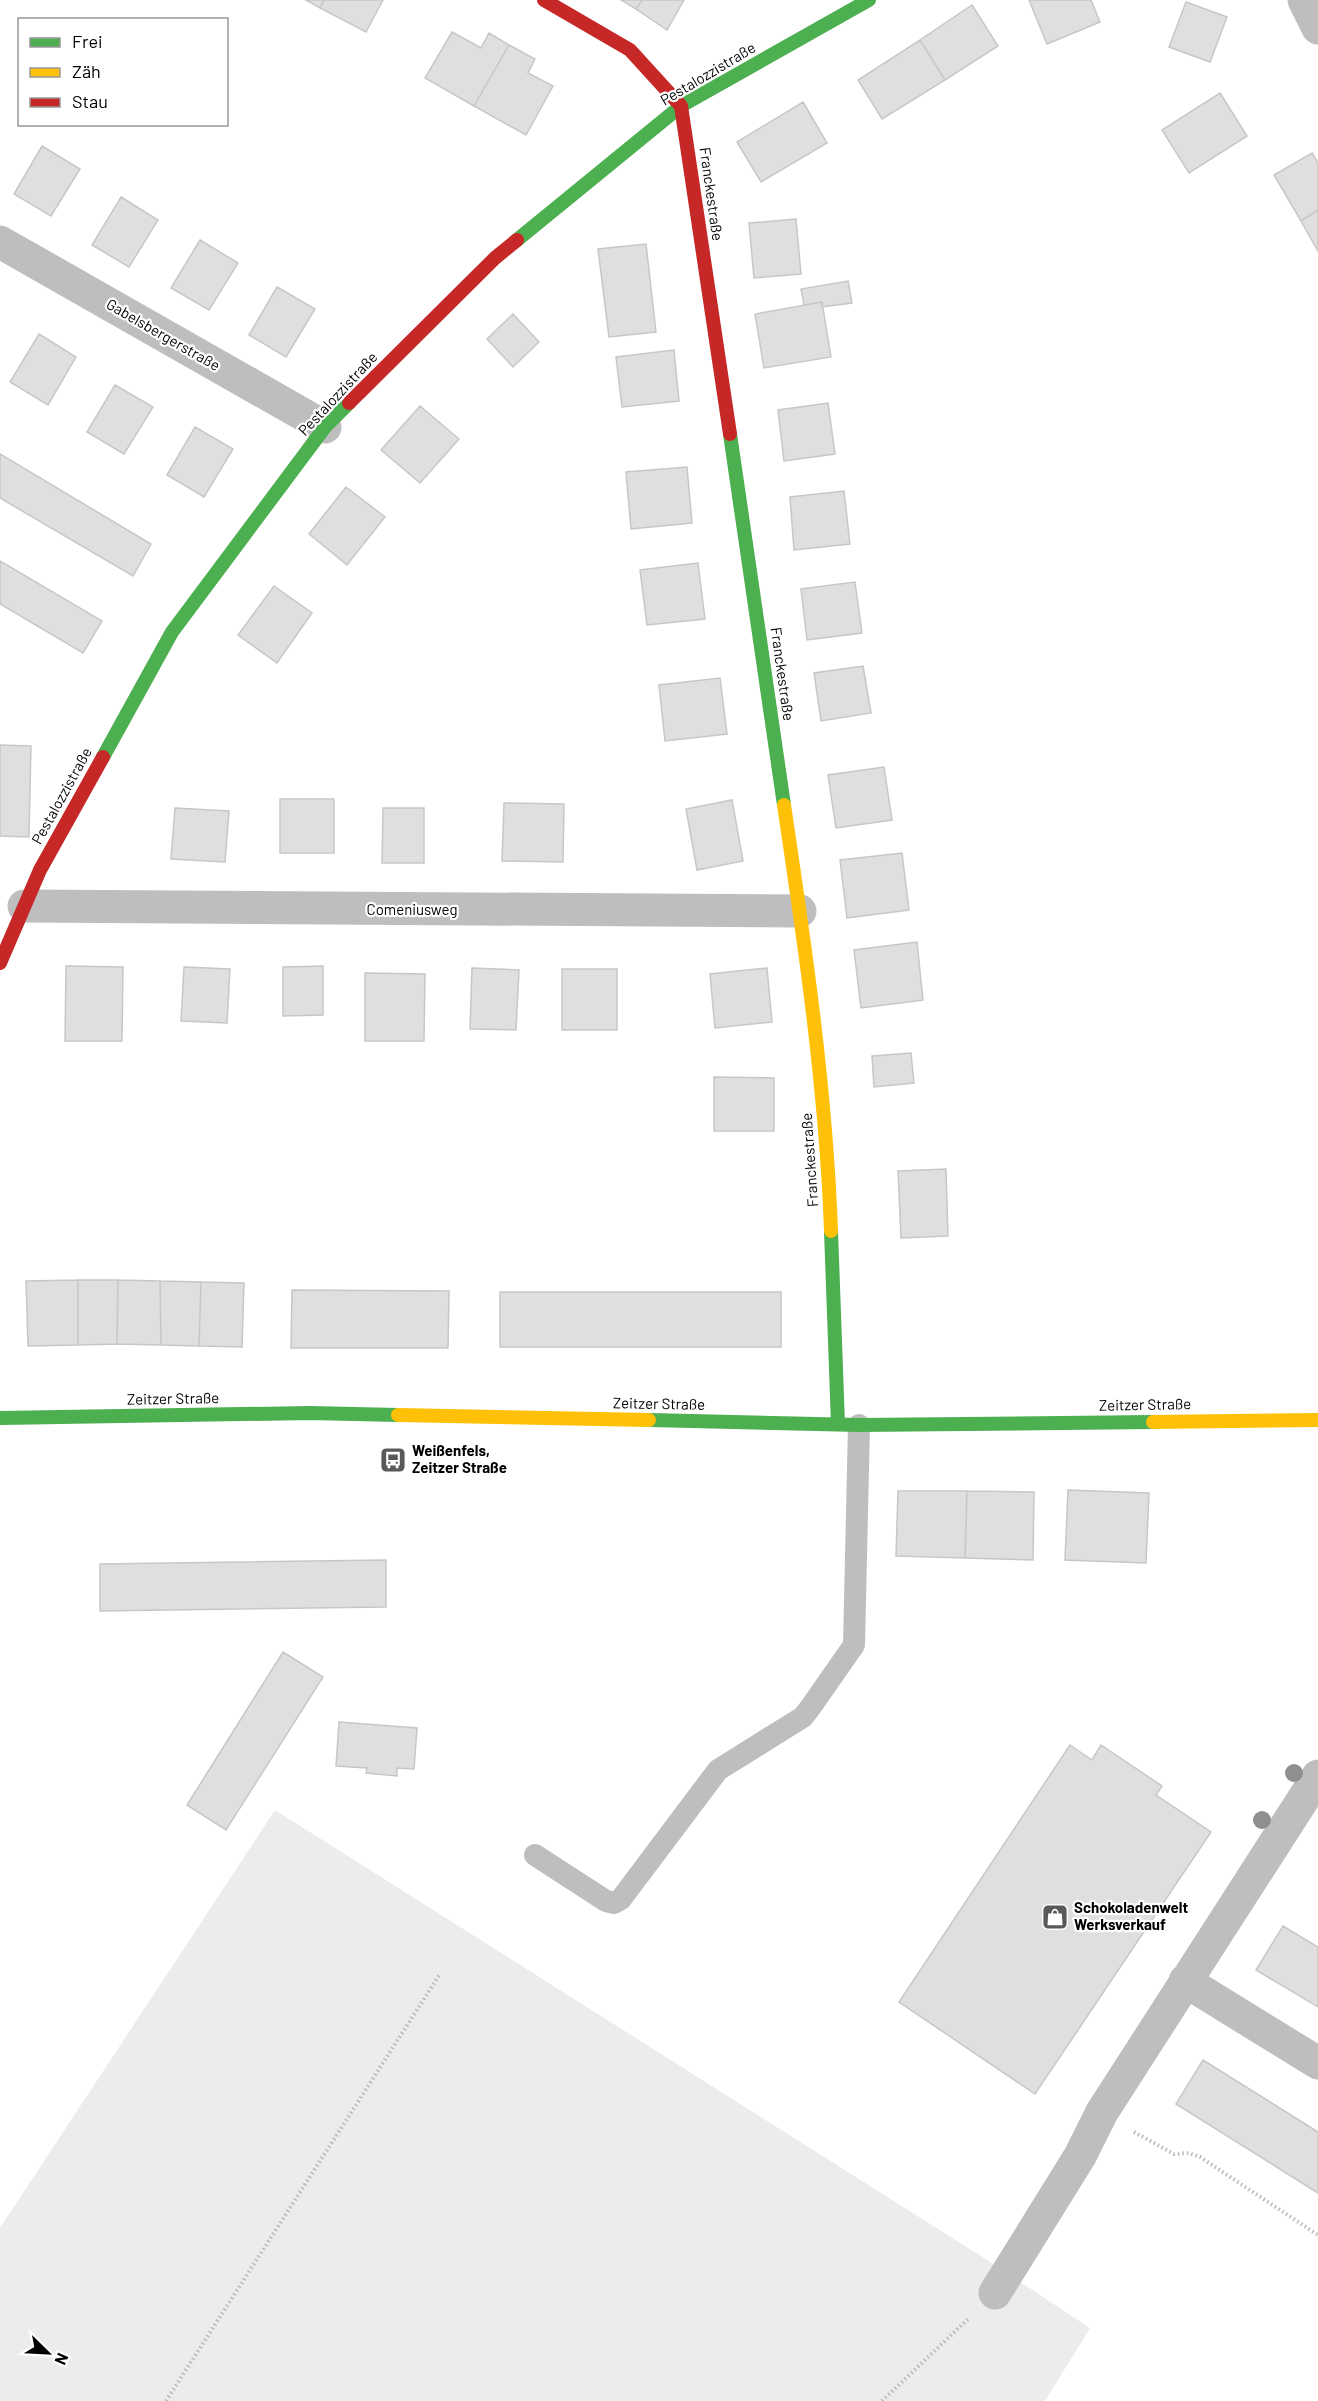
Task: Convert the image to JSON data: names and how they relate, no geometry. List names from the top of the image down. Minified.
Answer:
{"streets":{"street":["Pestalozzistraße","Franckestraße","Gabelsbergerstraße","Comeniusweg","Zeitzer Straße"]},"crossings":[["Pestalozzistraße","Franckestraße"],["Pestalozzistraße","Gabelsbergerstraße"],["Pestalozzistraße","Comeniusweg"],["Franckestraße","Comeniusweg"],["Franckestraße","Zeitzer Straße"]],"places":{"bus stop":["Weißenfels, Zeitzer Straße"],"shop":["Schokoladenwelt Werksverkauf"]},"legend":["Frei","Zäh","Stau"],"north":"bottom right"}
